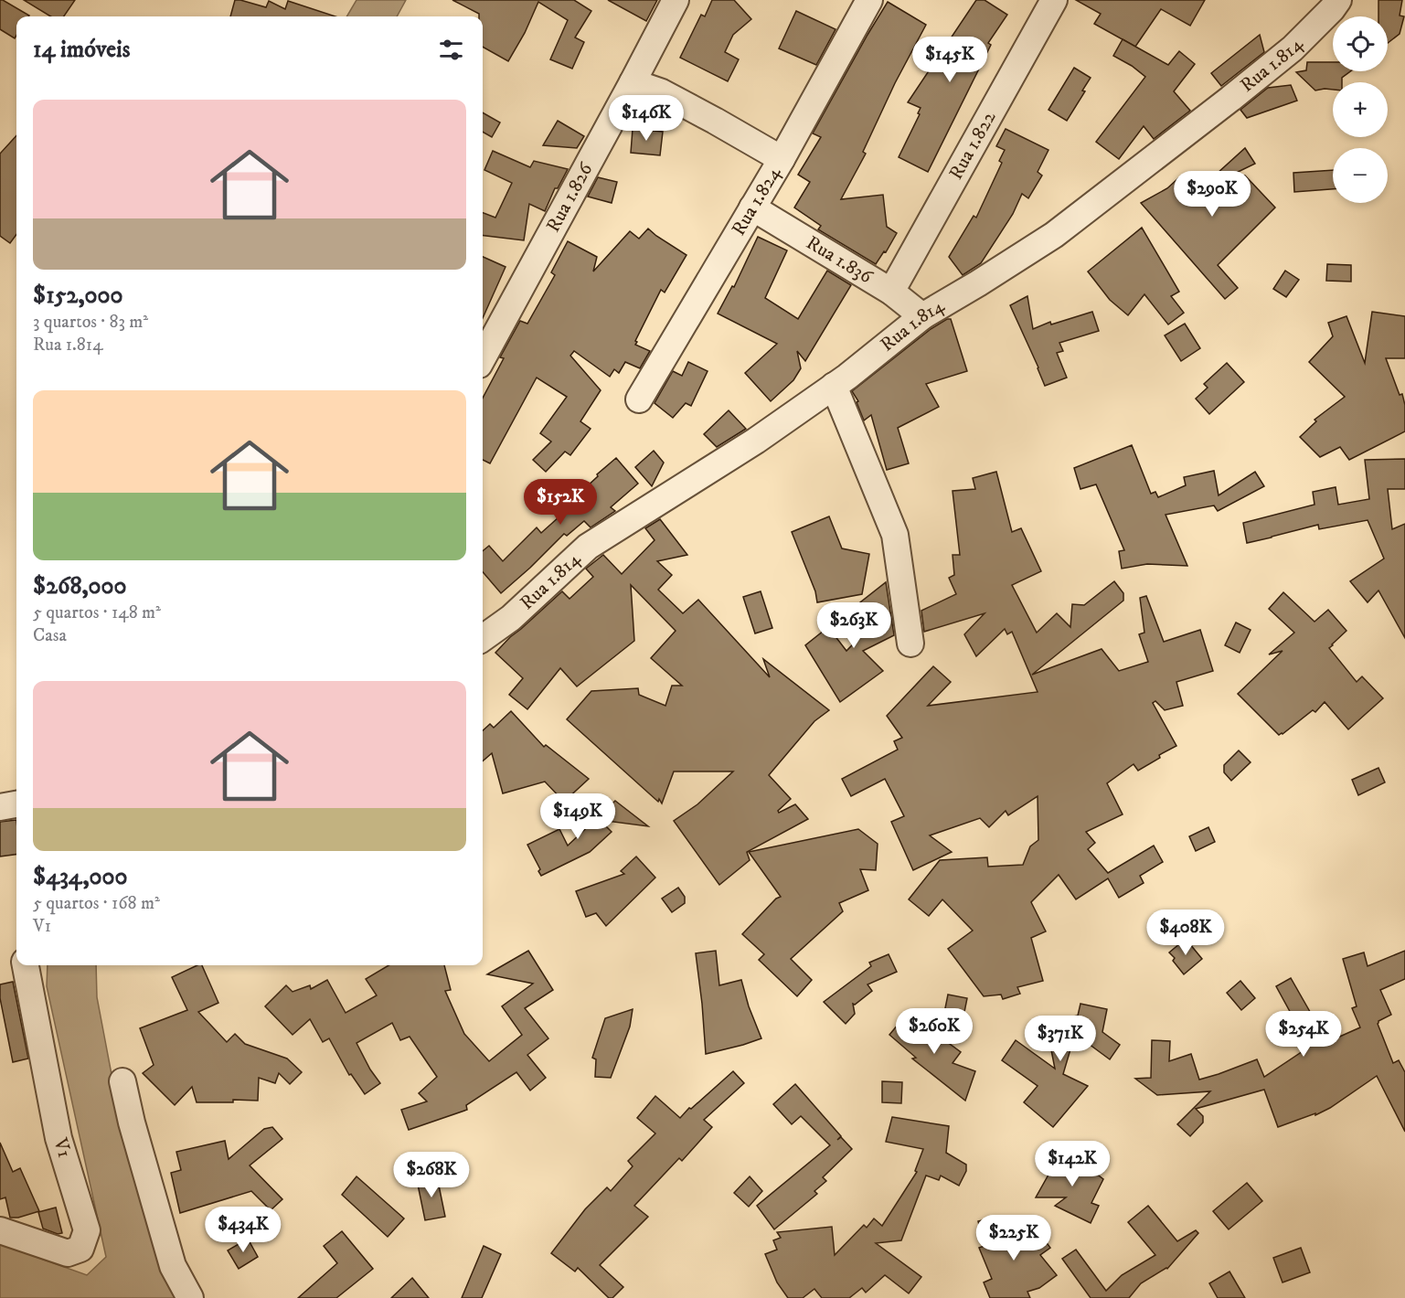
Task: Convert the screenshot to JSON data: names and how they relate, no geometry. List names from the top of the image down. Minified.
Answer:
{"streets":{"street":["Rua 1.814","Rua 1.822","Rua 1.826","Rua 1.824","Rua 1.836","V1"]},"crossings":[["Rua 1.814","Rua 1.836"],["Rua 1.822","Rua 1.836"],["Rua 1.824","Rua 1.836"]],"page":{"map_buttons":["+","−"],"heading":"14 imóveis","price":["$145K","$146K","$290K","$152K","$263K","$149K","$408K","$260K","$254K","$371K","$142K","$268K","$434K","$225K"],"list":[{"name":"$152,000","note":"3 quartos · 83 m² · Rua 1.814"},{"name":"$268,000","note":"5 quartos · 148 m² · Casa"},{"name":"$434,000","note":"5 quartos · 168 m² · V1"}]}}
